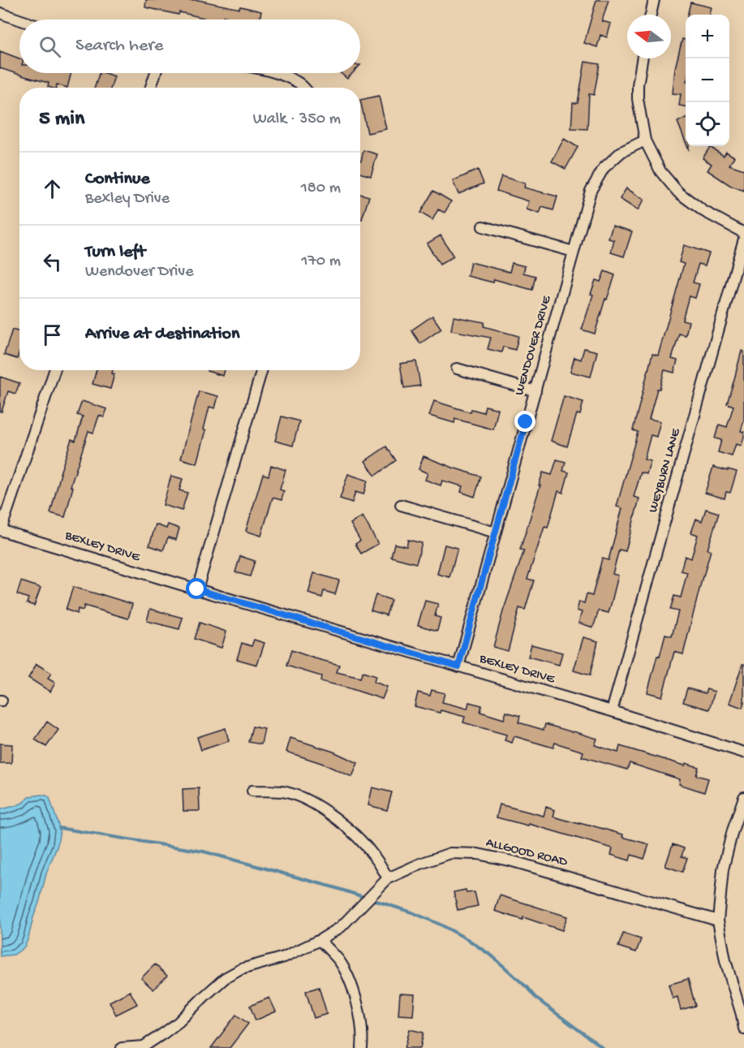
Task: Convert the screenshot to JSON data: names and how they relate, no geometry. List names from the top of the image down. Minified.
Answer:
{"streets":{"street":["WENDOVER DRIVE","WEYBURN LANE","BEXLEY DRIVE","ALLGOOD ROAD"]},"crossings":[["WENDOVER DRIVE","BEXLEY DRIVE"],["WEYBURN LANE","BEXLEY DRIVE"]],"north":"left","page":{"map_buttons":["+","−"],"search":"Search here","heading":["5 min","Walk · 350 m"],"list":[["Continue","Bexley Drive","180 m"],["Turn left","Wendover Drive","170 m"],"Arrive at destination"]}}
